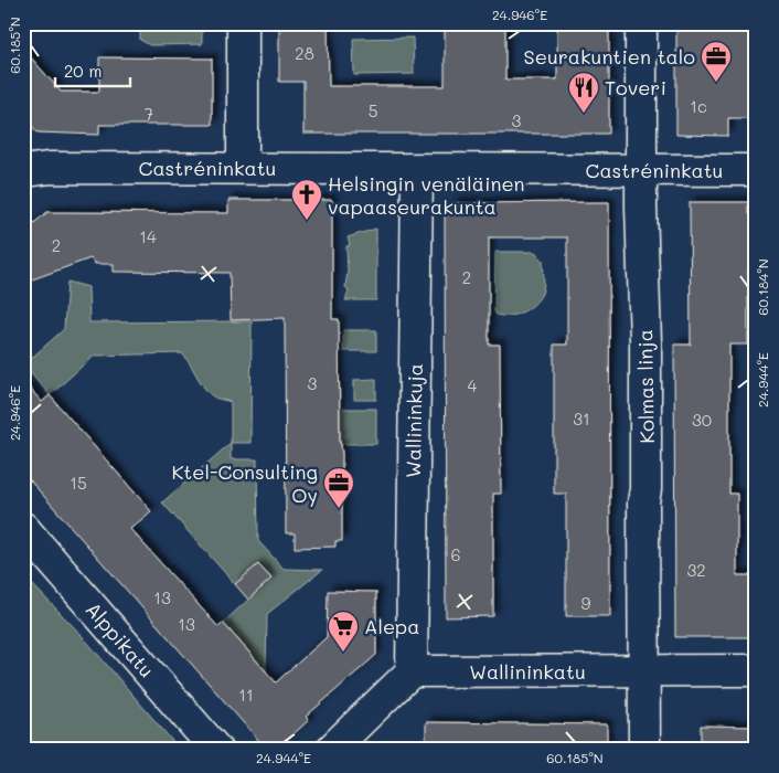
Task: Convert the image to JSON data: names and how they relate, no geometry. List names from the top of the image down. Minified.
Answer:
{"streets":{"street":["Castréninkatu","Kolmas linja","Wallininkuja","Alppikatu","Wallininkatu"]},"crossings":[["Castréninkatu","Kolmas linja"],["Castréninkatu","Wallininkuja"],["Kolmas linja","Wallininkatu"],["Wallininkuja","Wallininkatu"]],"places":{"office":["Seurakuntien talo","Ktel-Consulting Oy"],"restaurant":["Toveri"],"church":["Helsingin venäläinen vapaaseurakunta"],"supermarket":["Alepa"]},"house_numbers":["28","1c","5","7","3","14","2","2","3","4","31","30","15","6","32","13","9","13","11"],"scale_bar":"20 m","coordinates":["24.946°E","60.185°N","60.184°N","24.944°E"]}
